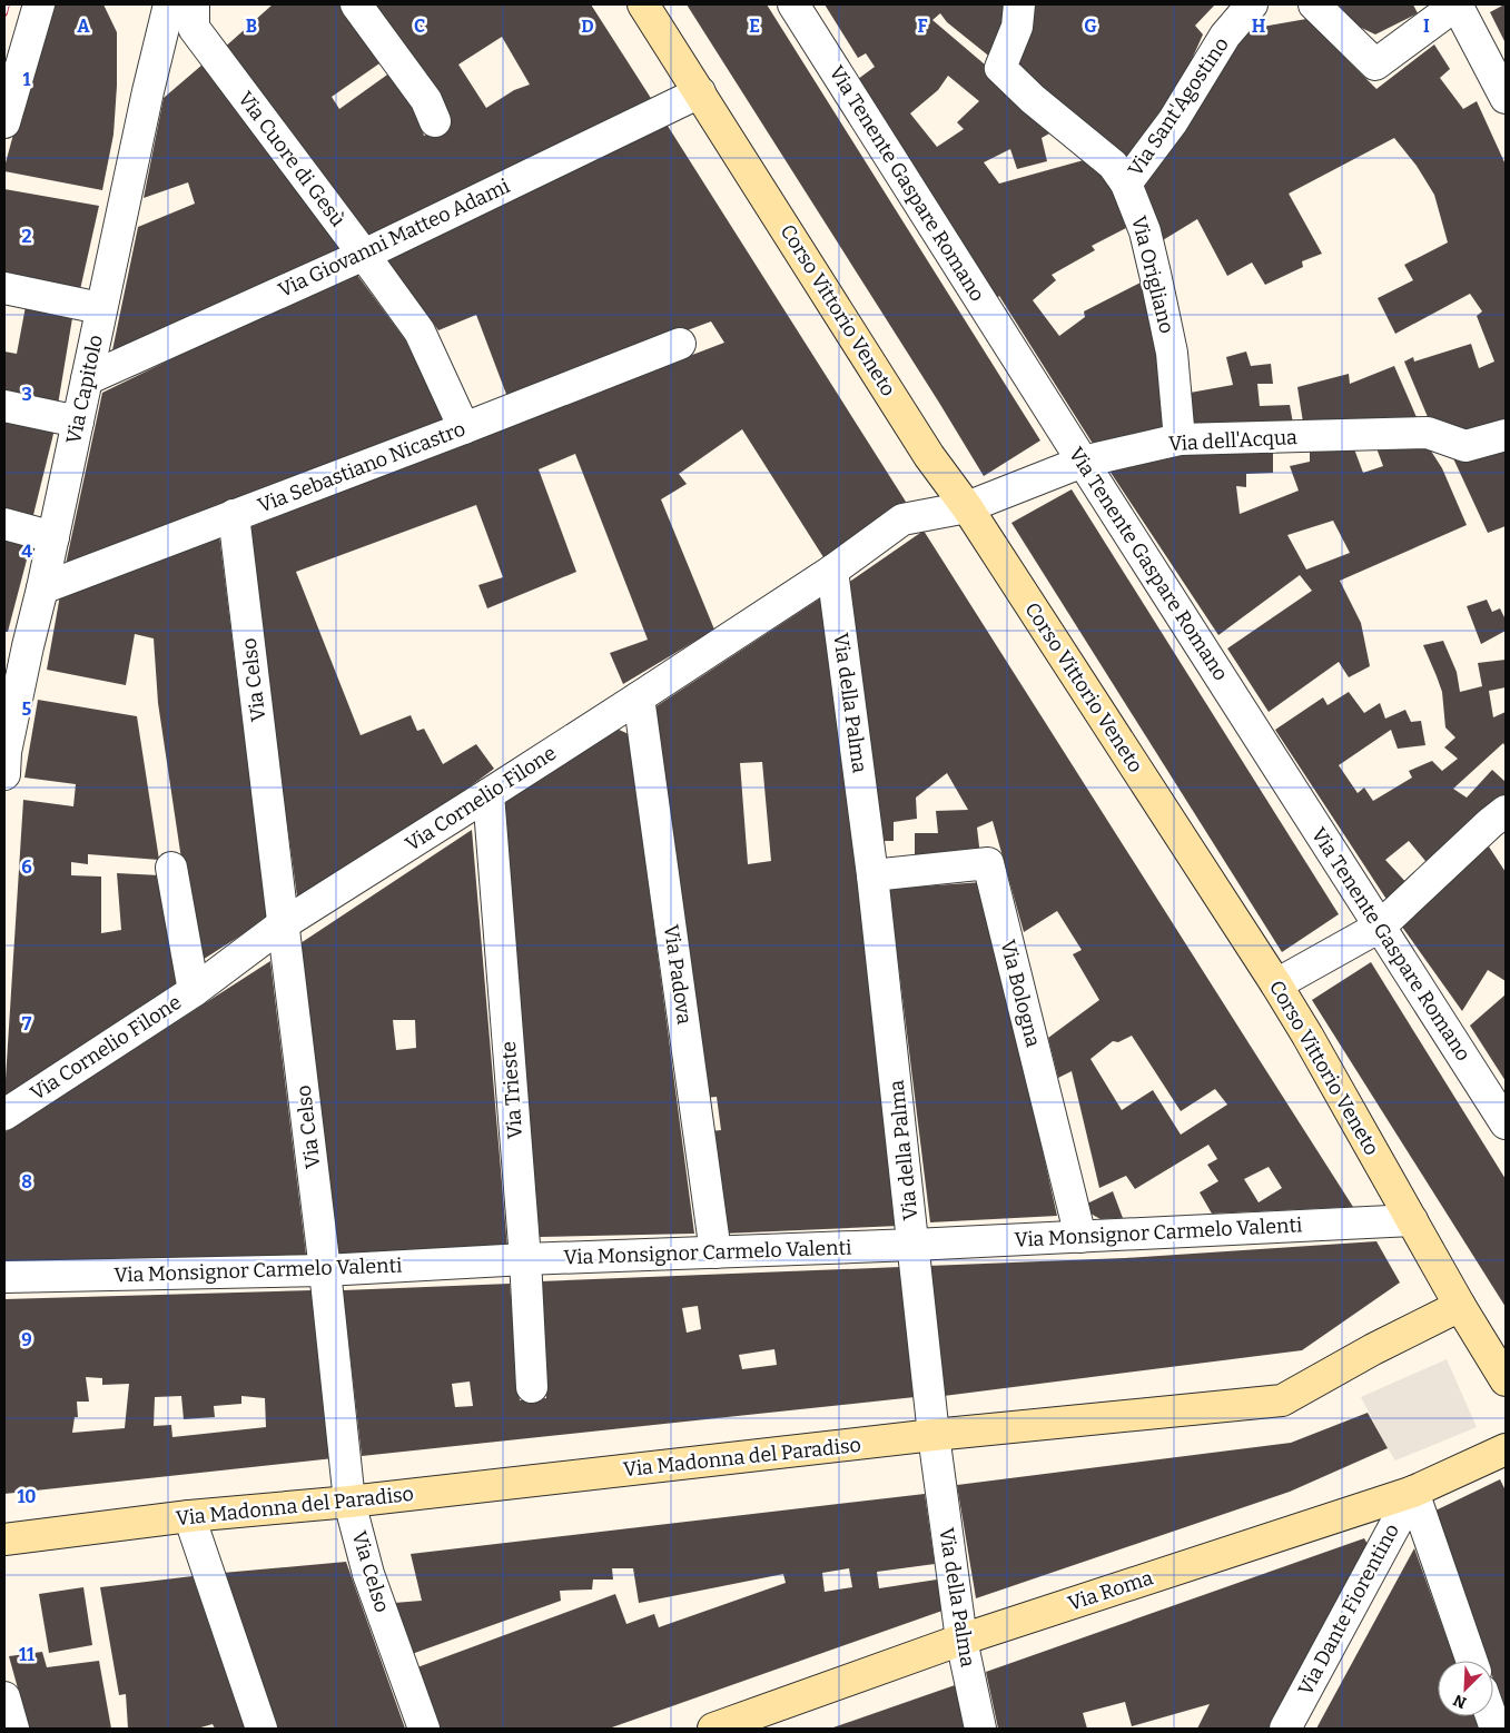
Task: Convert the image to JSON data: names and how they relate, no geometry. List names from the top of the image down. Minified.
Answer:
{"streets":{"main road":["Corso Vittorio Veneto","Via Madonna del Paradiso","Via Roma"],"street":["Via Sant'Agostino","Via Cuore di Gesù","Via Tenente Gaspare Romano","Via Giovanni Matteo Adami","Via Origliano","Via Capitolo","Via dell'Acqua","Via Sebastiano Nicastro","Via Celso","Via della Palma","Via Cornelio Filone","Via Padova","Via Bologna","Via Trieste","Via Monsignor Carmelo Valenti","Via Dante Fiorentino"]},"crossings":[["Via Sant'Agostino","Via Origliano"],["Via Cuore di Gesù","Via Giovanni Matteo Adami"],["Via Cuore di Gesù","Via Sebastiano Nicastro"],["Via Tenente Gaspare Romano","Via dell'Acqua"],["Via Giovanni Matteo Adami","Corso Vittorio Veneto"],["Via Giovanni Matteo Adami","Via Capitolo"],["Via Origliano","Via dell'Acqua"],["Corso Vittorio Veneto","Via dell'Acqua"],["Corso Vittorio Veneto","Via Cornelio Filone"],["Corso Vittorio Veneto","Via Monsignor Carmelo Valenti"],["Corso Vittorio Veneto","Via Madonna del Paradiso"],["Via Capitolo","Via Sebastiano Nicastro"],["Via dell'Acqua","Via Cornelio Filone"],["Via Sebastiano Nicastro","Via Celso"],["Via Celso","Via Cornelio Filone"],["Via Celso","Via Monsignor Carmelo Valenti"],["Via Celso","Via Madonna del Paradiso"],["Via della Palma","Via Cornelio Filone"],["Via della Palma","Via Bologna"],["Via della Palma","Via Monsignor Carmelo Valenti"],["Via della Palma","Via Madonna del Paradiso"],["Via della Palma","Via Roma"],["Via Cornelio Filone","Via Padova"],["Via Cornelio Filone","Via Trieste"],["Via Padova","Via Monsignor Carmelo Valenti"],["Via Bologna","Via Monsignor Carmelo Valenti"],["Via Trieste","Via Monsignor Carmelo Valenti"],["Via Roma","Via Dante Fiorentino"]],"north":"bottom left","grid":{"columns":["A","B","C","D","E","F","G","H","I"],"rows":["1","2","3","4","5","6","7","8","9","10","11"]}}
